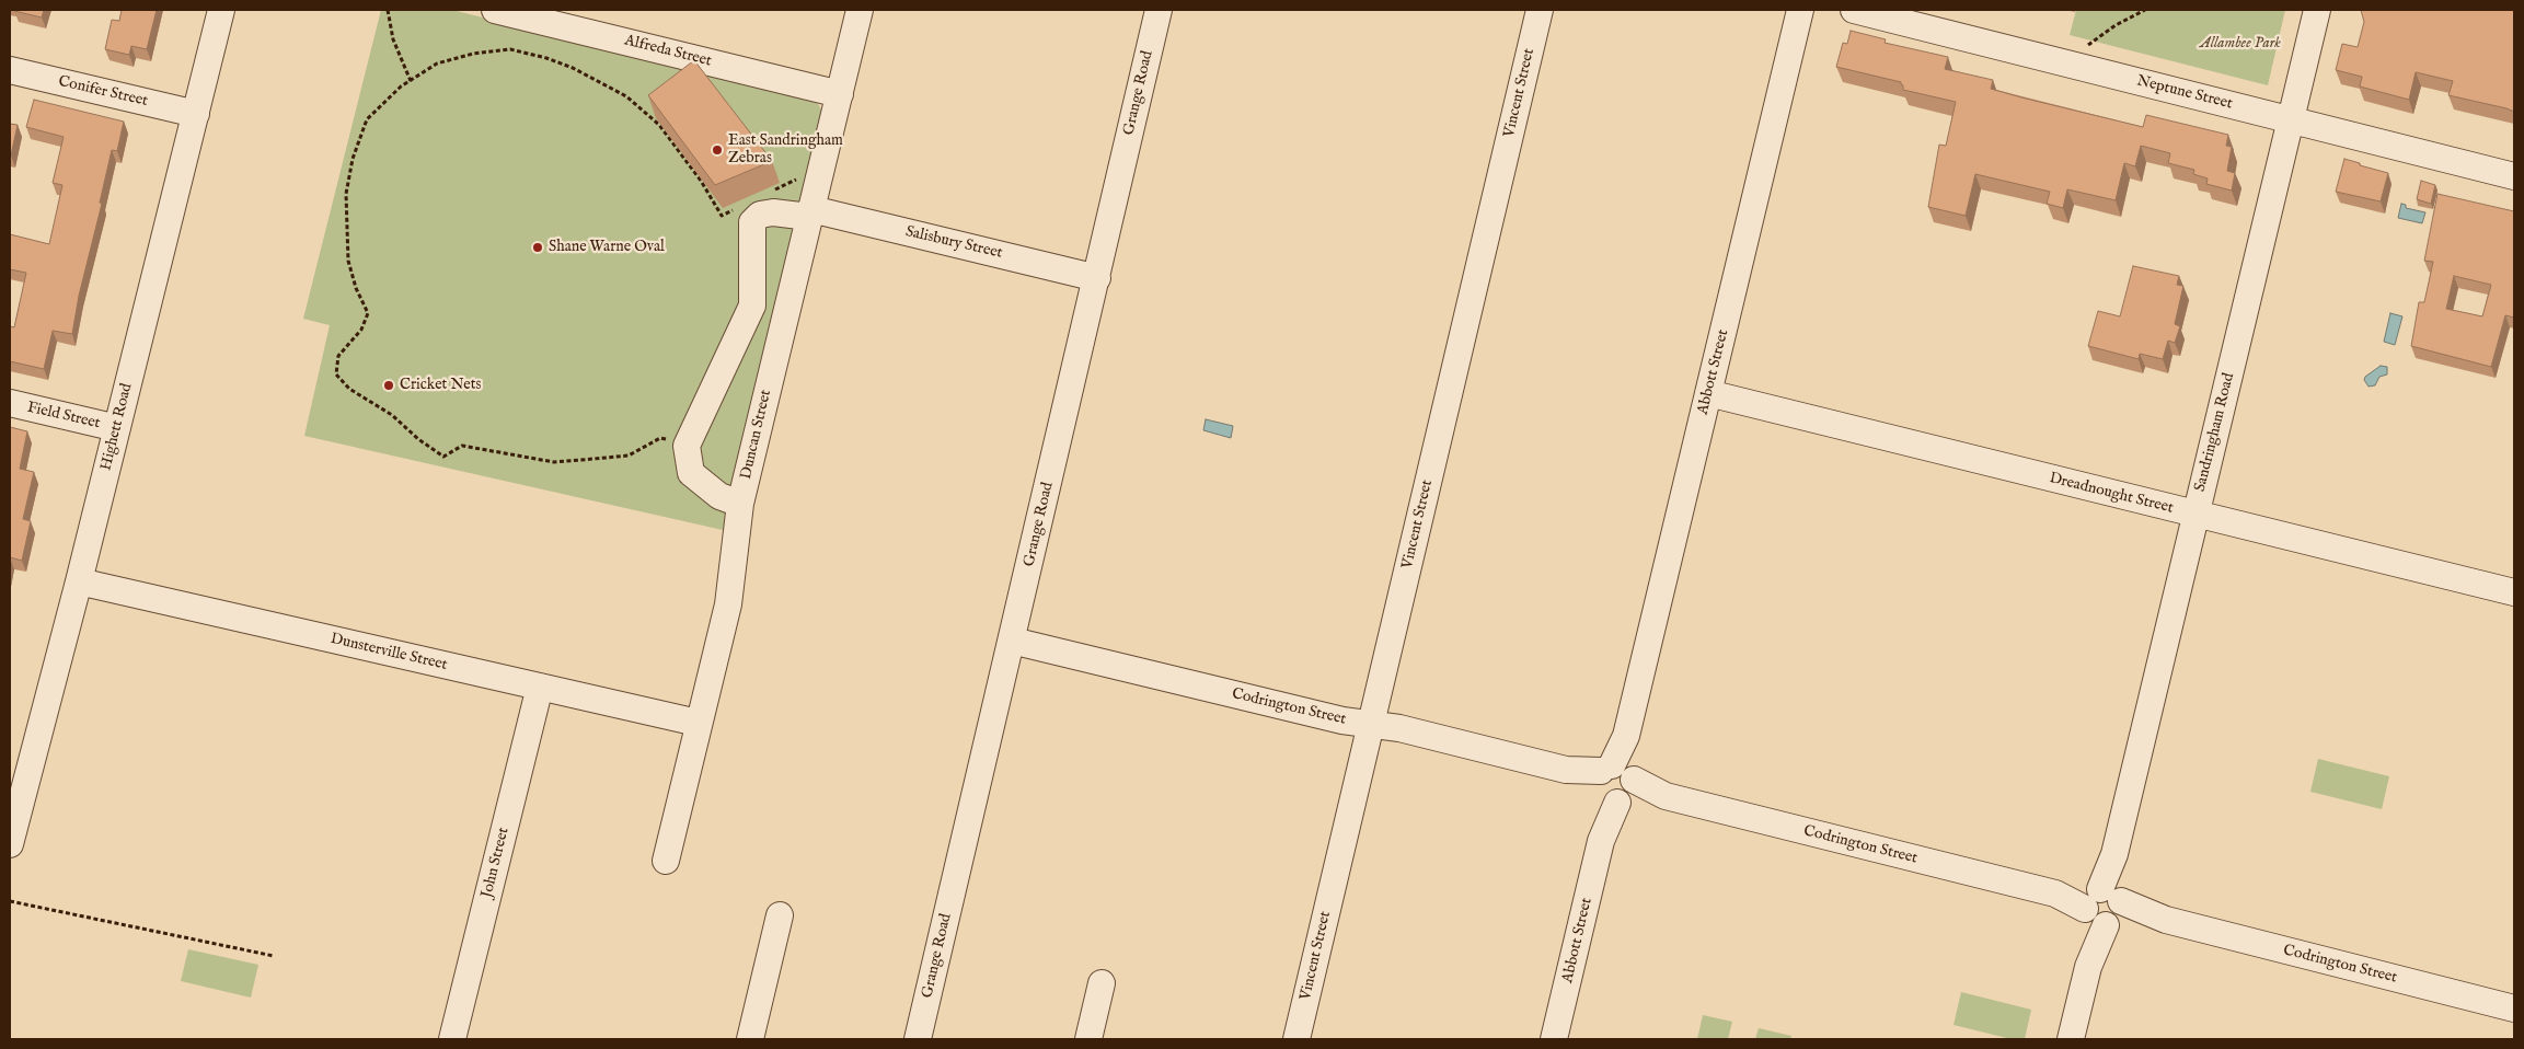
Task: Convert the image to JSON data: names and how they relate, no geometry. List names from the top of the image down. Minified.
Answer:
{"streets":{"street":["Alfreda Street","Conifer Street","Grange Road","Vincent Street","Neptune Street","Salisbury Street","Abbott Street","Field Street","Highett Road","Sandringham Road","Duncan Street","Dreadnought Street","Dunsterville Street","Codrington Street","John Street"]},"crossings":[["Alfreda Street","Duncan Street"],["Conifer Street","Highett Road"],["Grange Road","Salisbury Street"],["Grange Road","Codrington Street"],["Vincent Street","Codrington Street"],["Neptune Street","Sandringham Road"],["Salisbury Street","Duncan Street"],["Abbott Street","Dreadnought Street"],["Abbott Street","Codrington Street"],["Field Street","Highett Road"],["Highett Road","Dunsterville Street"],["Sandringham Road","Dreadnought Street"],["Sandringham Road","Codrington Street"],["Duncan Street","Dunsterville Street"],["Dunsterville Street","John Street"]],"parks":["Allambee Park"],"places":["East Sandringham Zebras","Shane Warne Oval","Cricket Nets"]}
